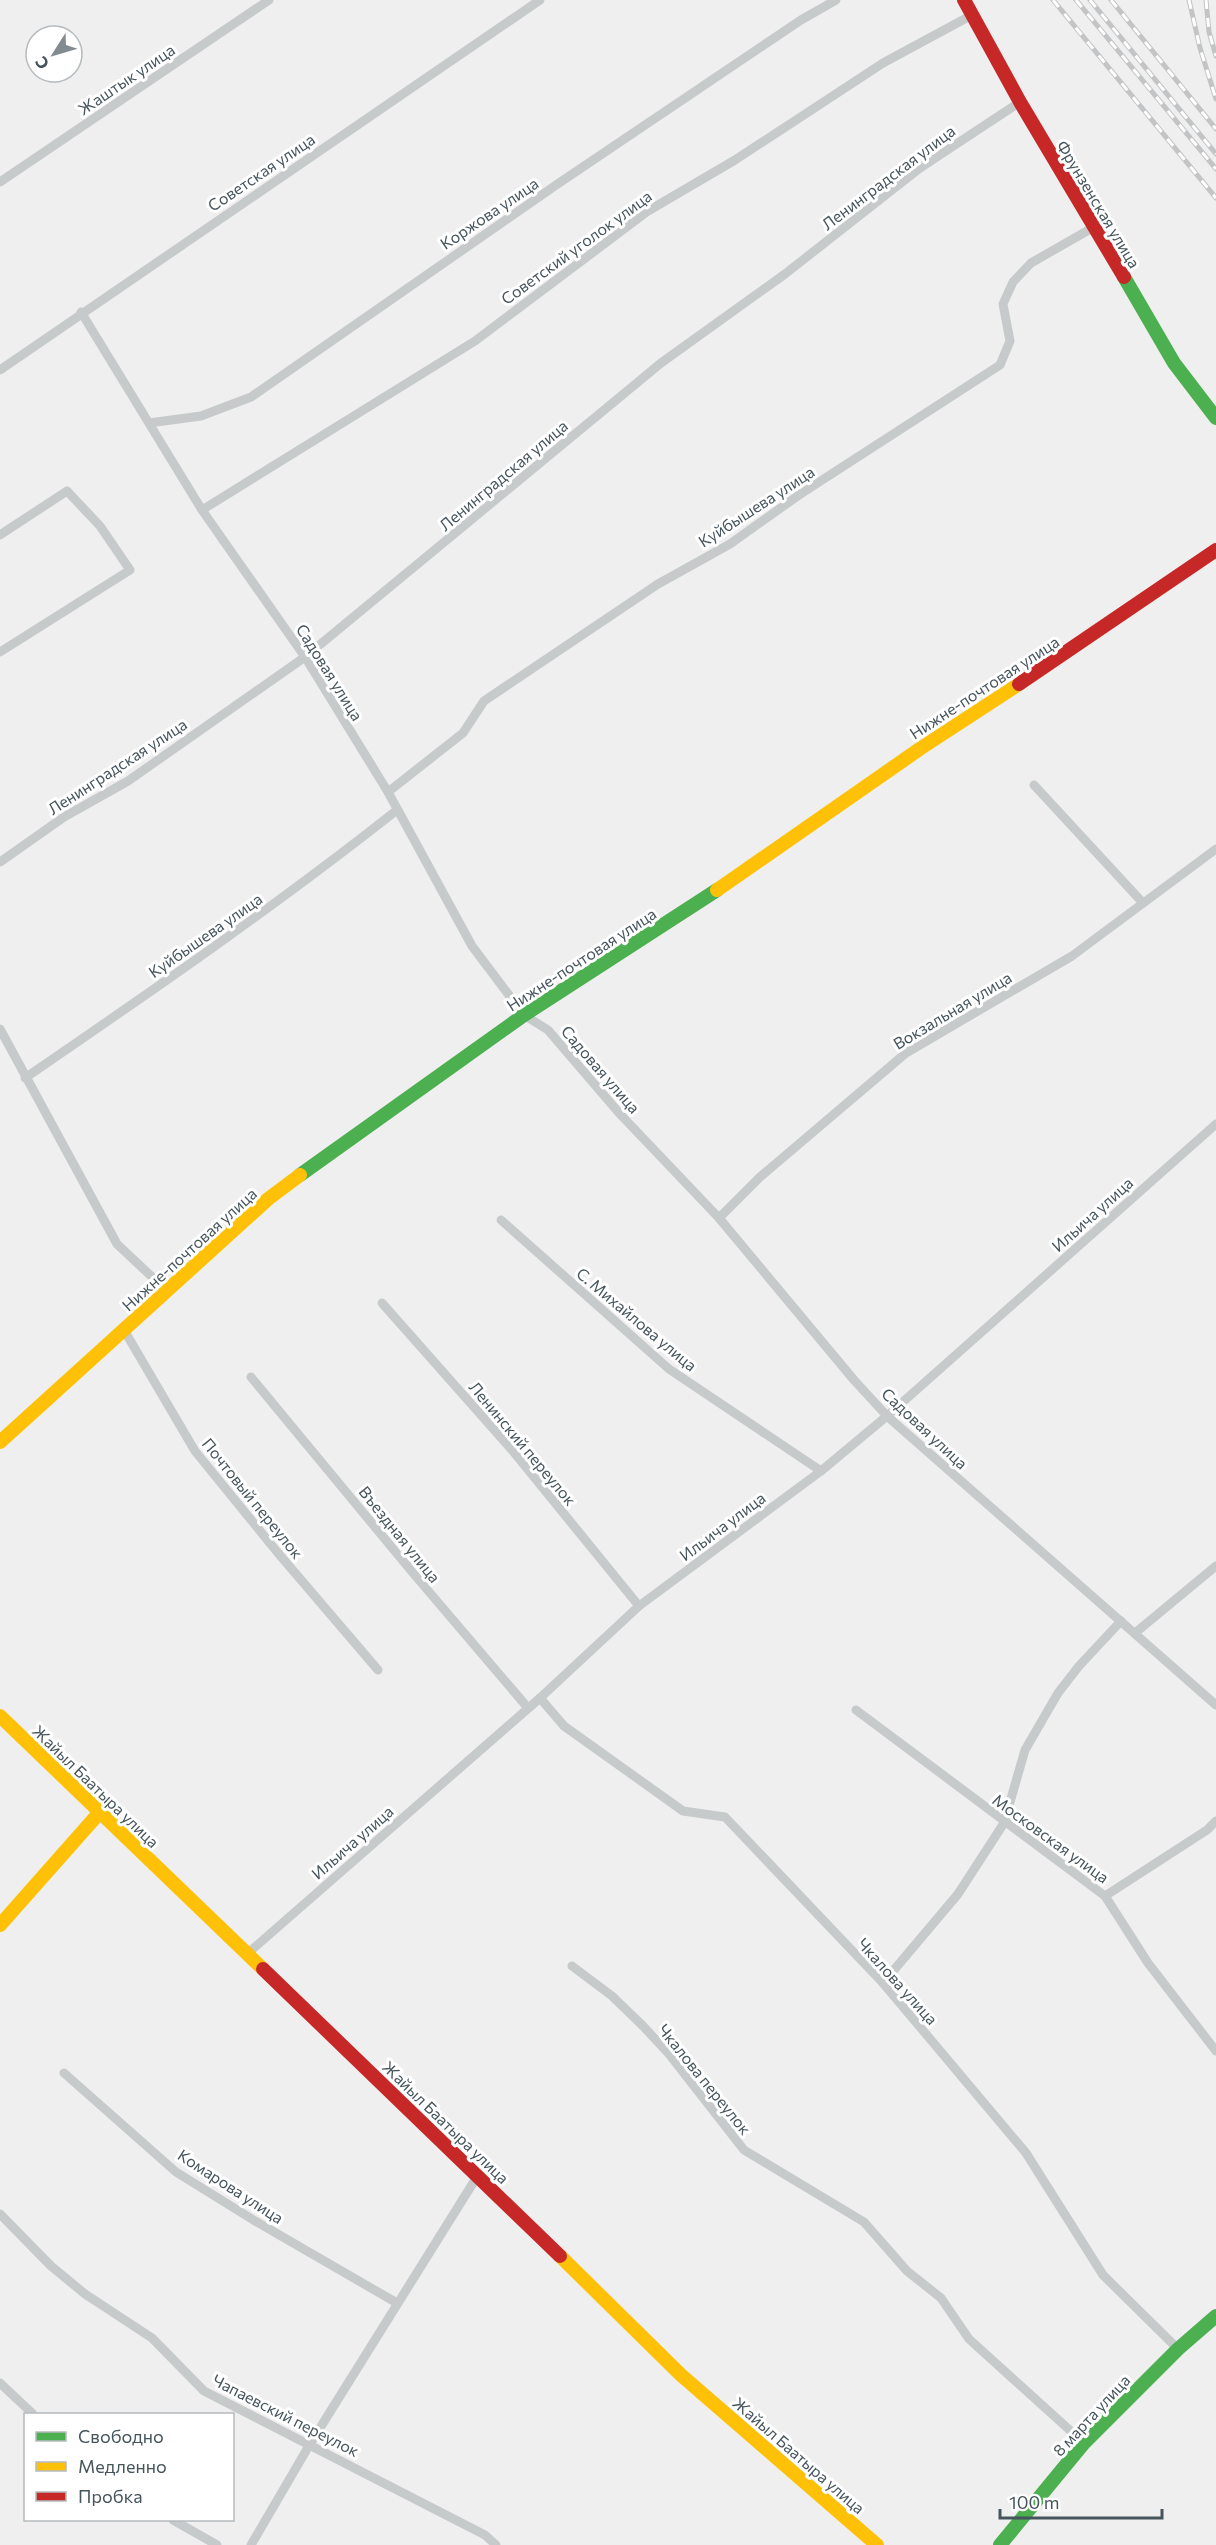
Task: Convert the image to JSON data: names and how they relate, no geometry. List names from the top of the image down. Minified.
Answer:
{"streets":{"main road":["Фрунзенская улица","Нижне-почтовая улица","Жайыл Баатыра улица","8 марта улица"],"street":["Жаштык улица","Советская улица","Ленинградская улица","Коржова улица","Советский уголок улица","Куйбышева улица","Садовая улица","Вокзальная улица","Ильича улица","С. Михайлова улица","Ленинский переулок","Почтовый переулок","Въездная улица","Московская улица","Чкалова улица","Чкалова переулок","Комарова улица","Чапаевский переулок"]},"crossings":[["Советская улица","Садовая улица"],["Ленинградская улица","Фрунзенская улица"],["Ленинградская улица","Садовая улица"],["Фрунзенская улица","Советский уголок улица"],["Фрунзенская улица","Куйбышева улица"],["Коржова улица","Садовая улица"],["Советский уголок улица","Садовая улица"],["Куйбышева улица","Садовая улица"],["Садовая улица","Нижне-почтовая улица"],["Садовая улица","Вокзальная улица"],["Садовая улица","Ильича улица"],["Нижне-почтовая улица","Почтовый переулок"],["Ильича улица","С. Михайлова улица"],["Ильича улица","Ленинский переулок"],["Ильича улица","Въездная улица"],["Ильича улица","Жайыл Баатыра улица"],["Ильича улица","Чкалова улица"],["Чкалова улица","8 марта улица"],["Чкалова переулок","8 марта улица"]],"legend":["Свободно","Медленно","Пробка"],"scale_bar":"100 m","north":"bottom left"}
